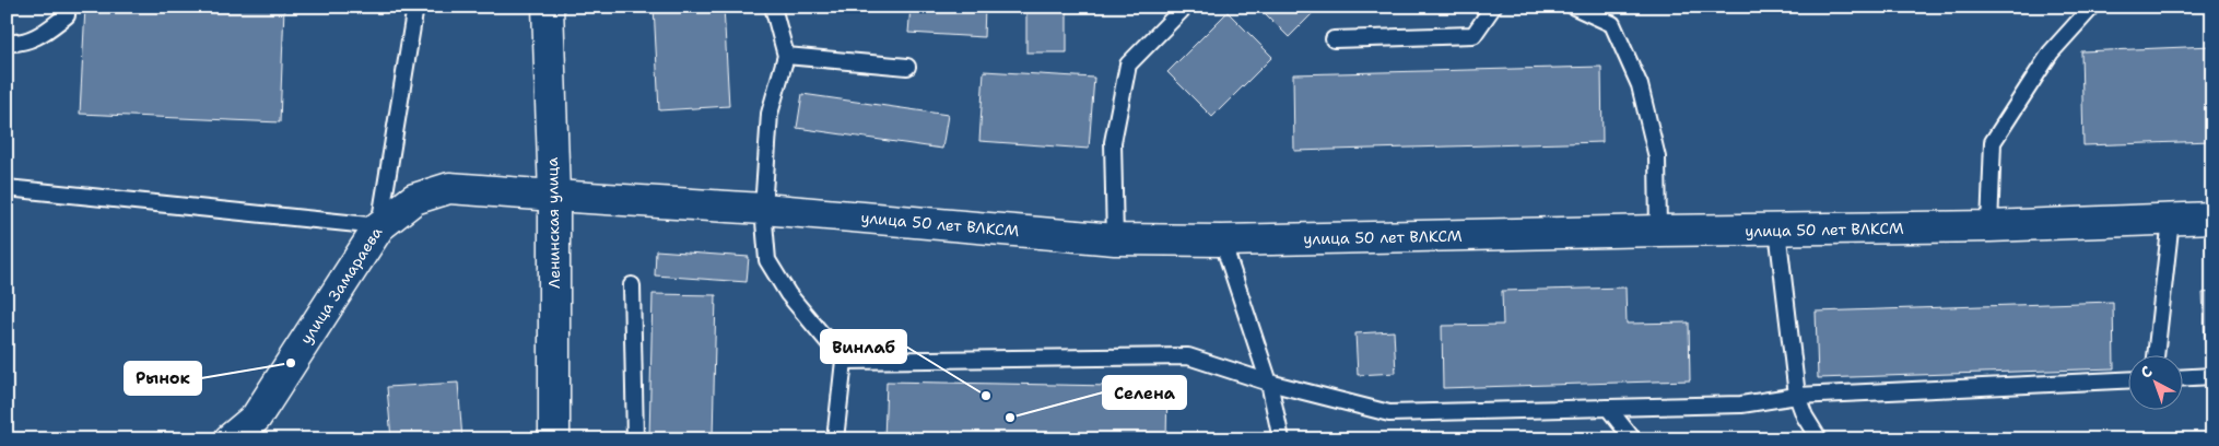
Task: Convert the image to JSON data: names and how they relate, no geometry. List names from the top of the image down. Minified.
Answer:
{"streets":{"street":["Ленинская улица","улица 50 лет ВЛКСМ","улица Замараева"]},"crossings":[["Ленинская улица","улица 50 лет ВЛКСМ"],["Ленинская улица","улица Замараева"],["улица 50 лет ВЛКСМ","улица Замараева"]],"places":["Рынок","Винлаб","Селена"],"north":"top left"}
